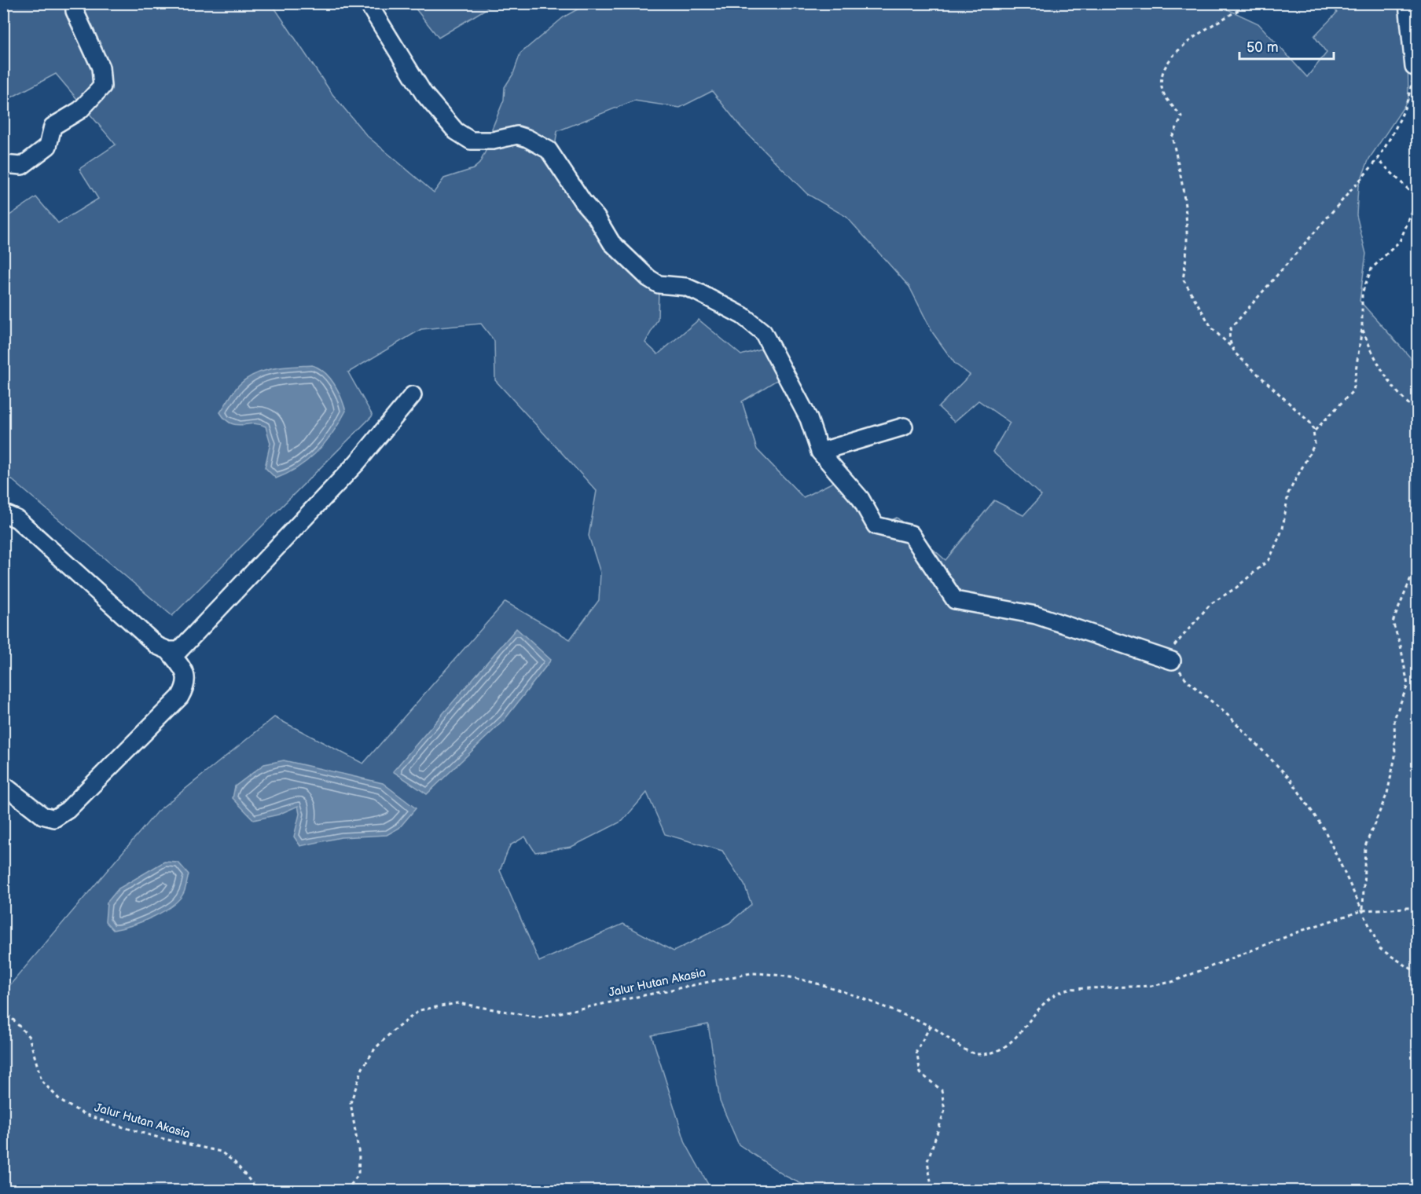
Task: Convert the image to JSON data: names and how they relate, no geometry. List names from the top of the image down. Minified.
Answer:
{"streets":{"path":["Jalur Hutan Akasia"]},"scale_bar":"50 m"}
